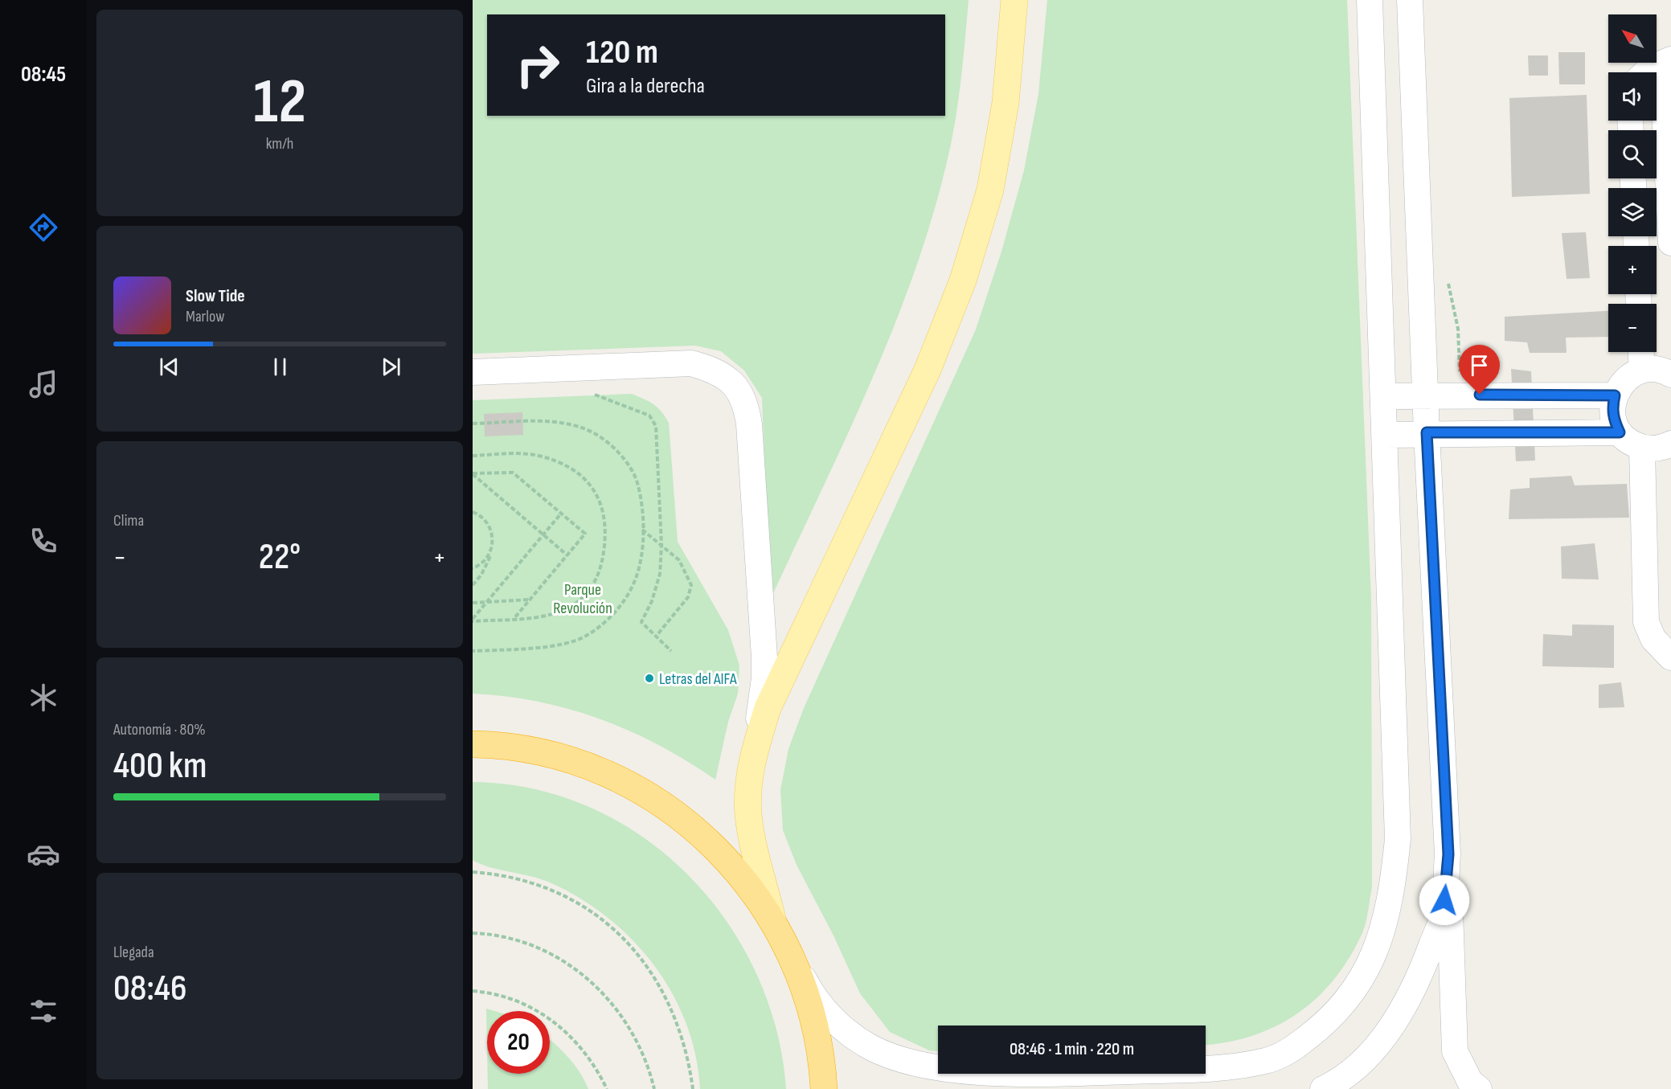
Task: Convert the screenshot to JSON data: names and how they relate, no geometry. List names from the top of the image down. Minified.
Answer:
{"parks":["Parque Revolución"],"places":["Letras del AIFA"],"north":"top left","page":{"tabs":"08:45","tile":[["12","km/h"],"Clima",["Autonomía · 80%","400 km"],["Llegada","08:46"]],"map_buttons":["+","−"],"turn":["120 m","Gira a la derecha"],"song":["Slow Tide","Marlow"],"heat":["−","22°","+"],"limit":"20","trip":"08:46 · 1 min · 220 m"}}
